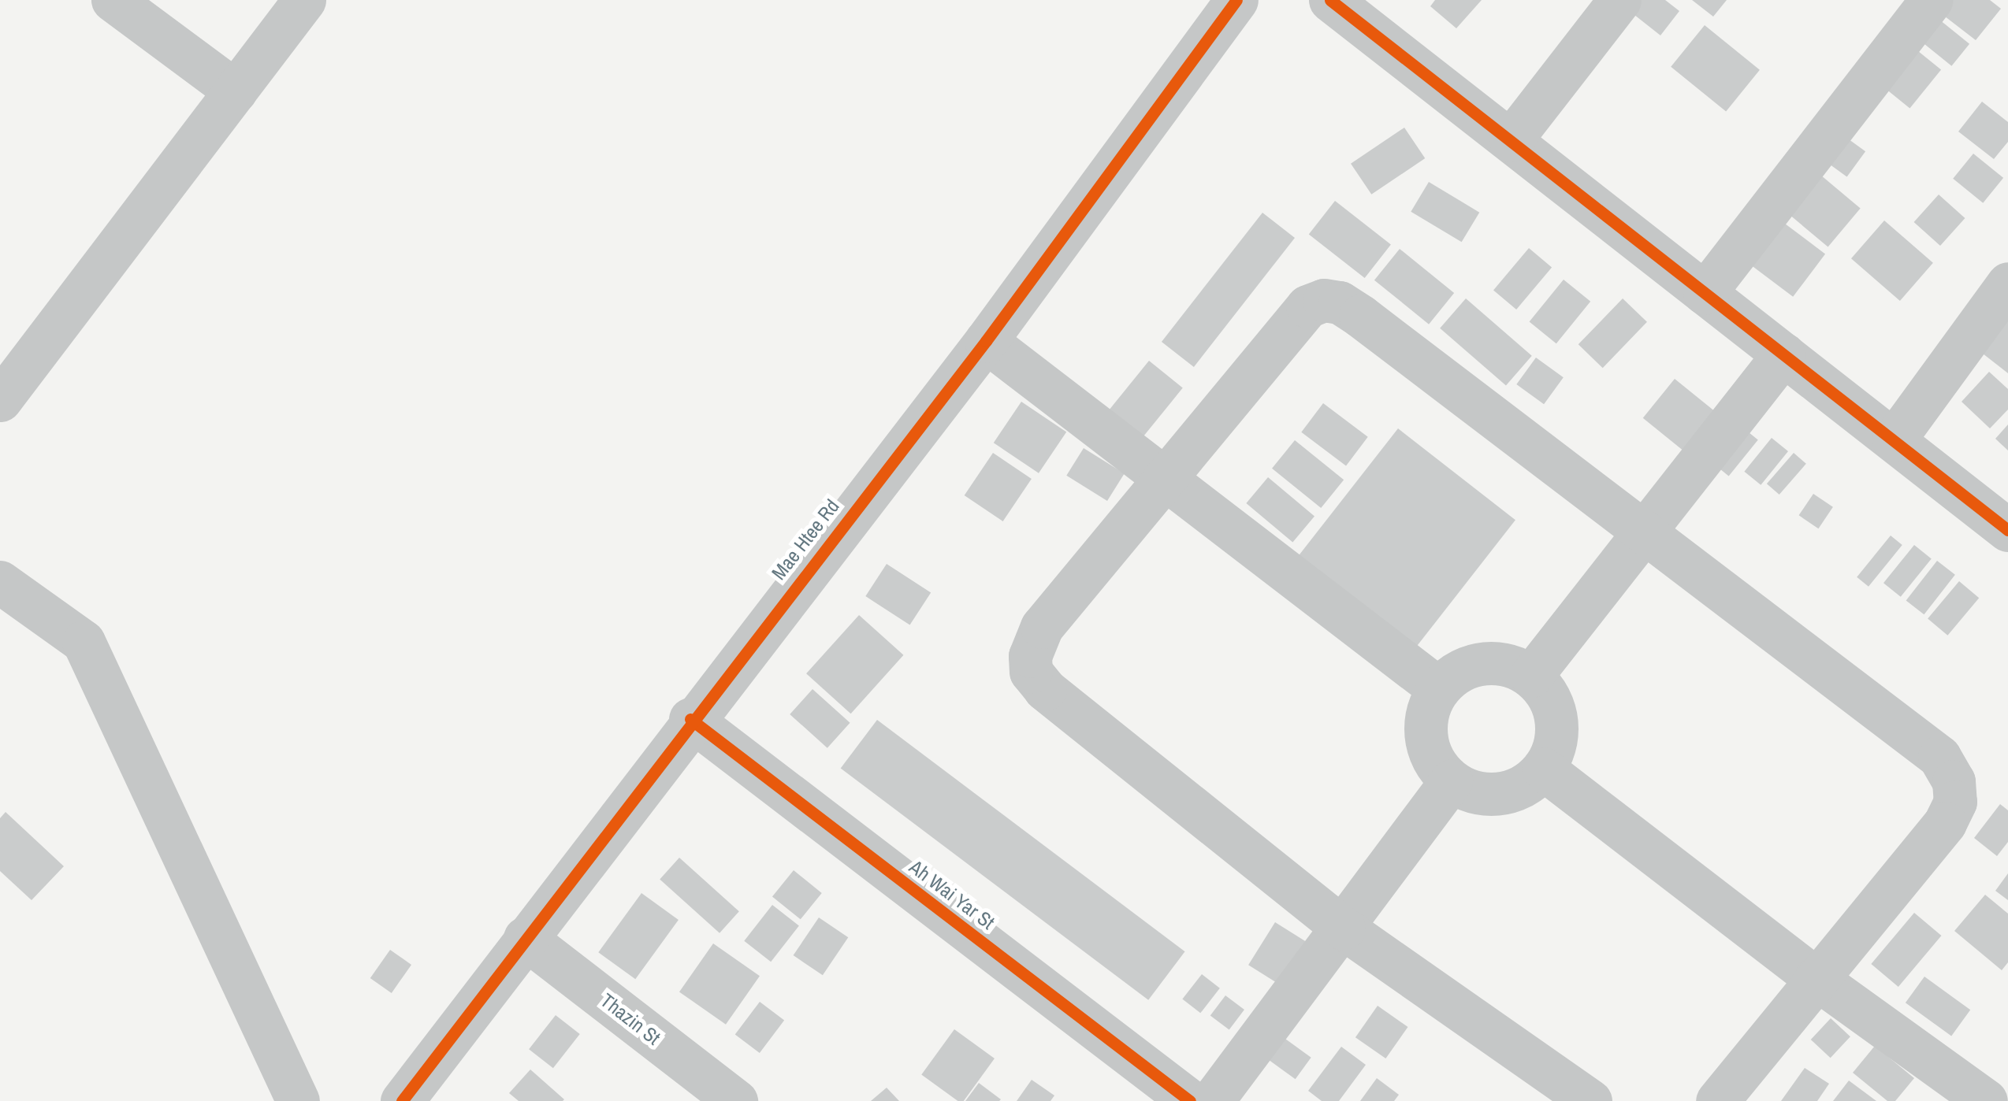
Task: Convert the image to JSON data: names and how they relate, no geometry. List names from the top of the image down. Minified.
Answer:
{"streets":{"street":["Mae Htee Rd","Ah Wai Yar St","Thazin St"]},"crossings":[["Mae Htee Rd","Ah Wai Yar St"],["Mae Htee Rd","Thazin St"]]}
